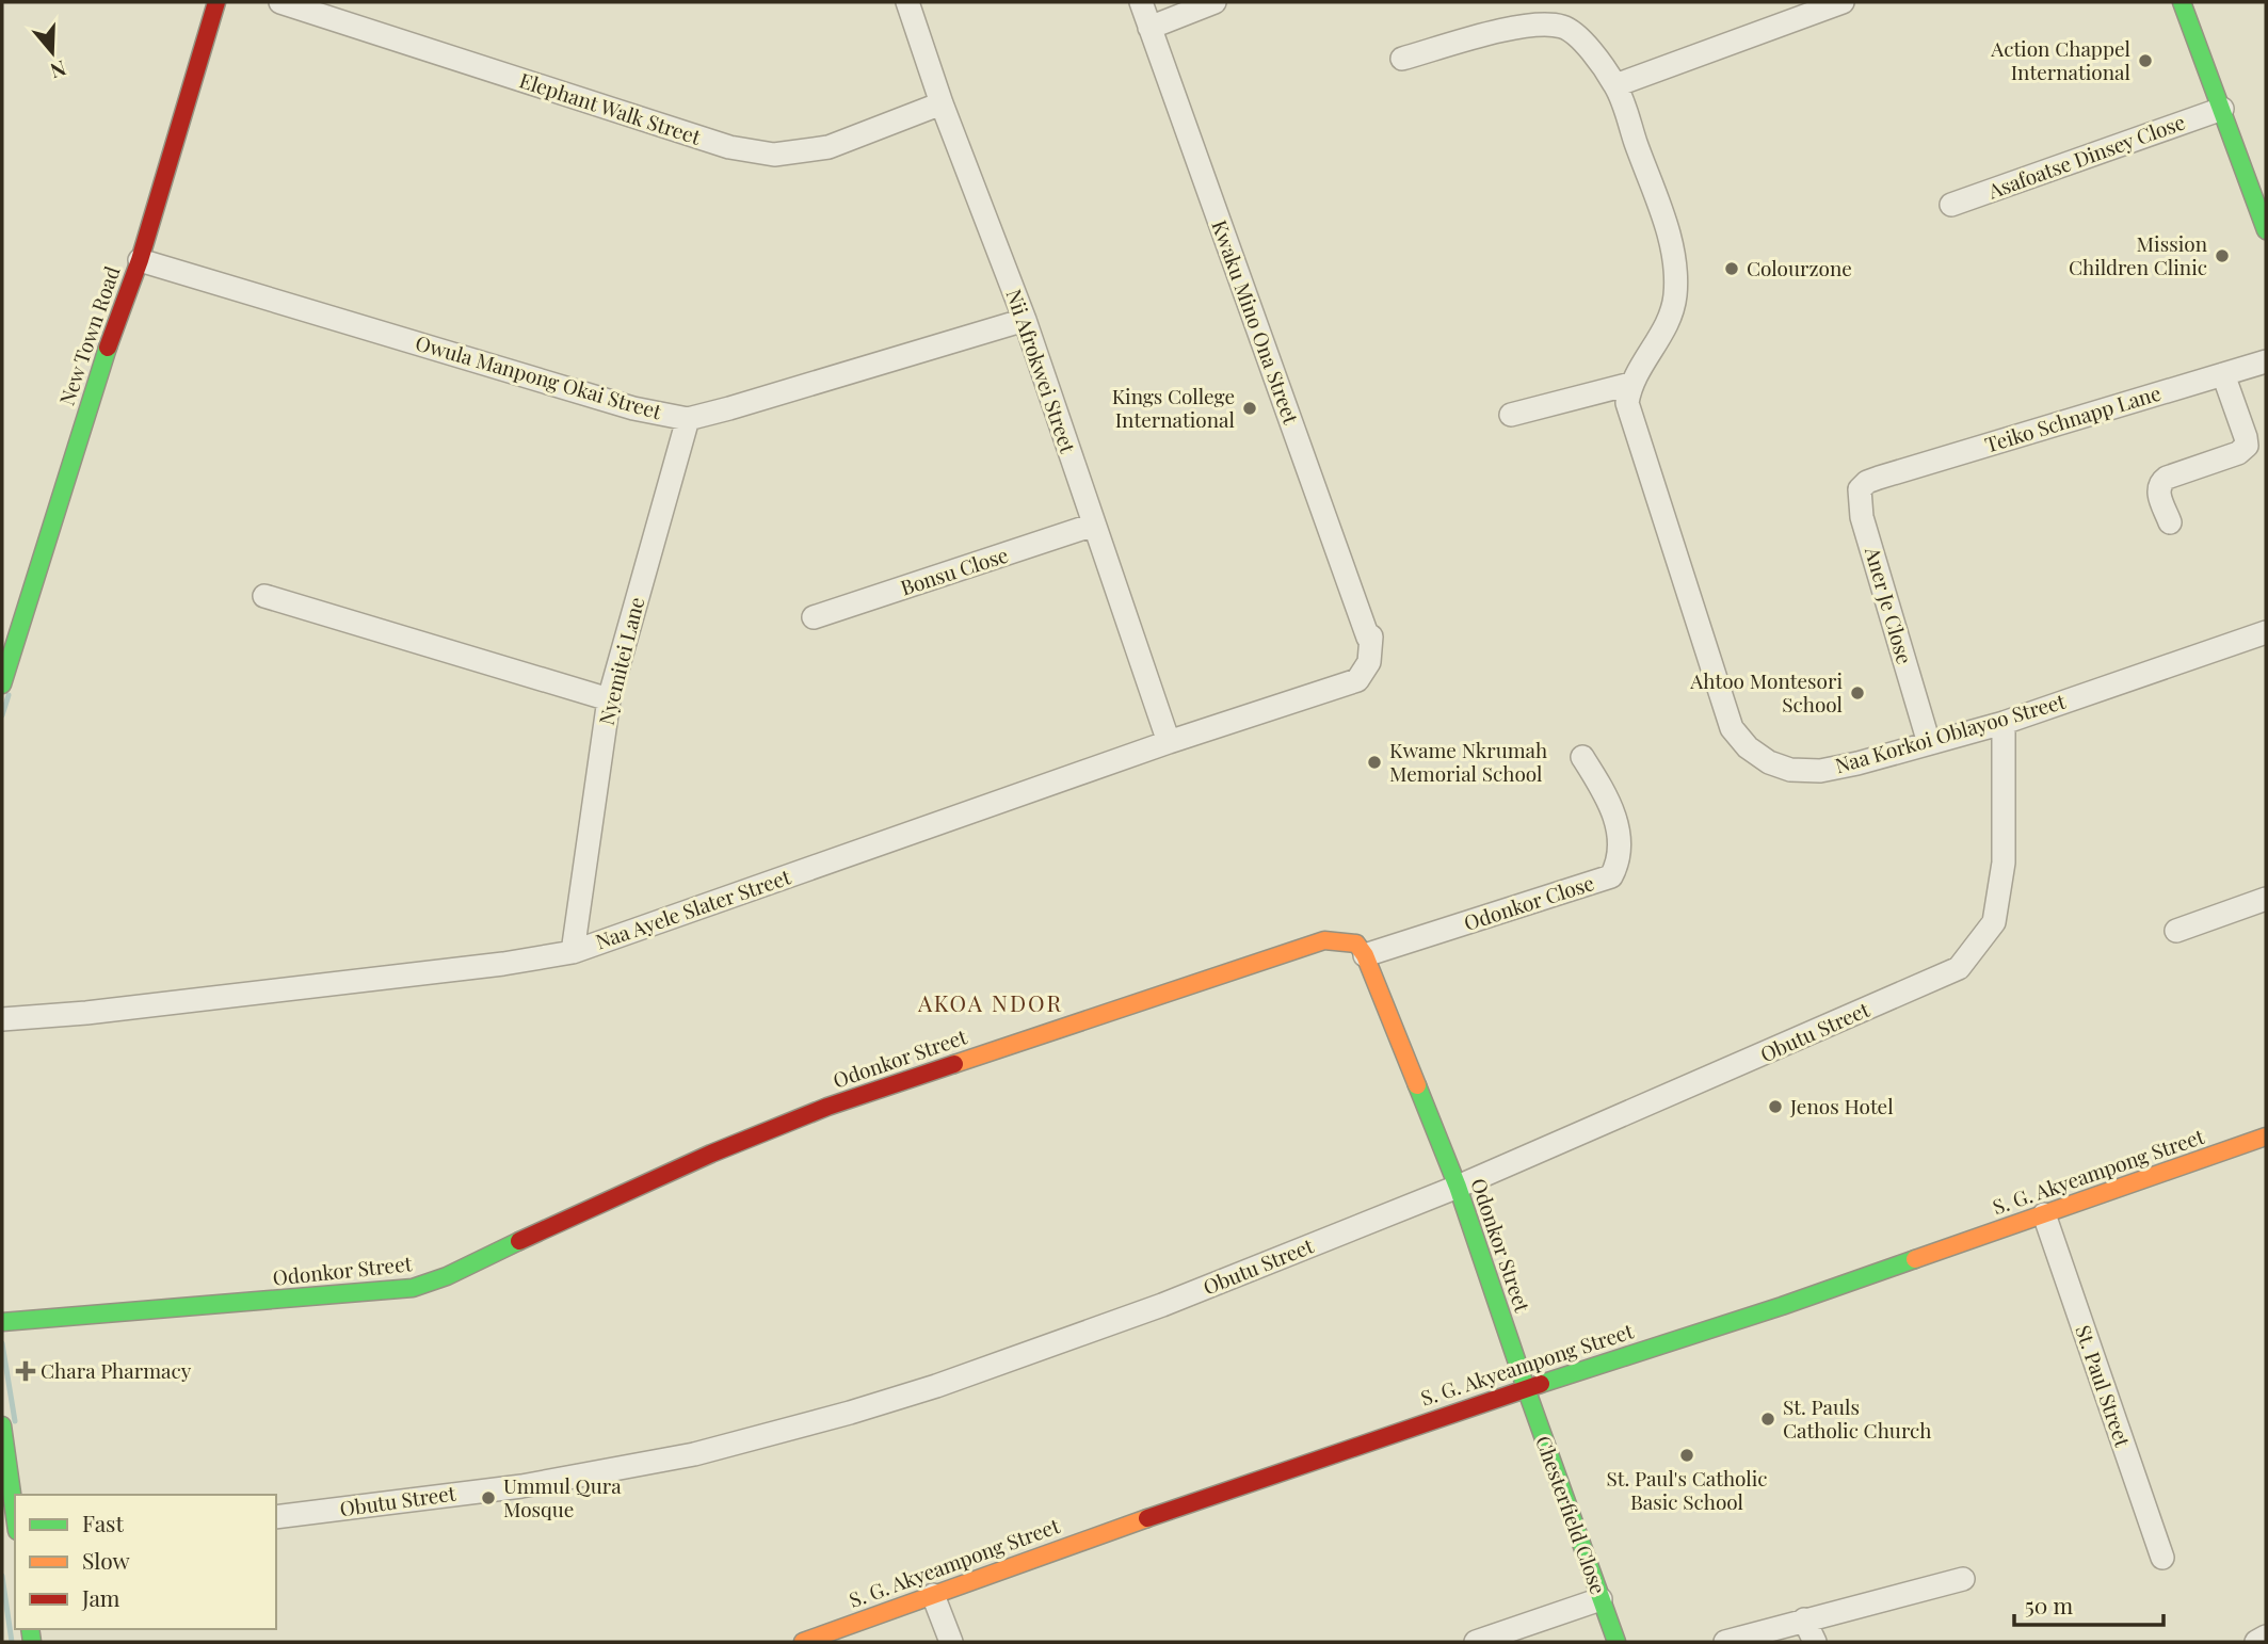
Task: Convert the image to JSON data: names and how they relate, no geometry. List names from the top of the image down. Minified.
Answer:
{"streets":{"street":["Elephant Walk Street","Asafoatse Dinsey Close","Kwaku Mino Ona Street","New Town Road","Nii Afrokwei Street","Owula Manpong Okai Street","Teiko Schnapp Lane","Bonsu Close","Aner Je Close","Nyemitei Lane","Naa Korkoi Oblayoo Street","Odonkor Close","Naa Ayele Slater Street","Obutu Street","Odonkor Street","S. G. Akyeampong Street","St. Paul Street","Chesterfield Close"]},"crossings":[["Elephant Walk Street","Nii Afrokwei Street"],["Kwaku Mino Ona Street","Naa Ayele Slater Street"],["New Town Road","Owula Manpong Okai Street"],["Nii Afrokwei Street","Owula Manpong Okai Street"],["Nii Afrokwei Street","Bonsu Close"],["Nii Afrokwei Street","Naa Ayele Slater Street"],["Owula Manpong Okai Street","Nyemitei Lane"],["Teiko Schnapp Lane","Aner Je Close"],["Aner Je Close","Naa Korkoi Oblayoo Street"],["Nyemitei Lane","Naa Ayele Slater Street"],["Naa Korkoi Oblayoo Street","Obutu Street"],["Odonkor Close","Odonkor Street"],["Obutu Street","Odonkor Street"],["Odonkor Street","S. G. Akyeampong Street"],["Odonkor Street","Chesterfield Close"],["S. G. Akyeampong Street","St. Paul Street"],["S. G. Akyeampong Street","Chesterfield Close"]],"districts":["AKOA NDOR"],"places":{"other":["Action Chappel International","Mission Children Clinic","Colourzone","Kings College International","Ahtoo Montesori School","Kwame Nkrumah Memorial School","Jenos Hotel","St. Pauls Catholic Church","St. Paul's Catholic Basic School","Ummul Qura Mosque"],"health":["Chara Pharmacy"]},"legend":["Fast","Slow","Jam"],"scale_bar":"50 m","north":"bottom"}
